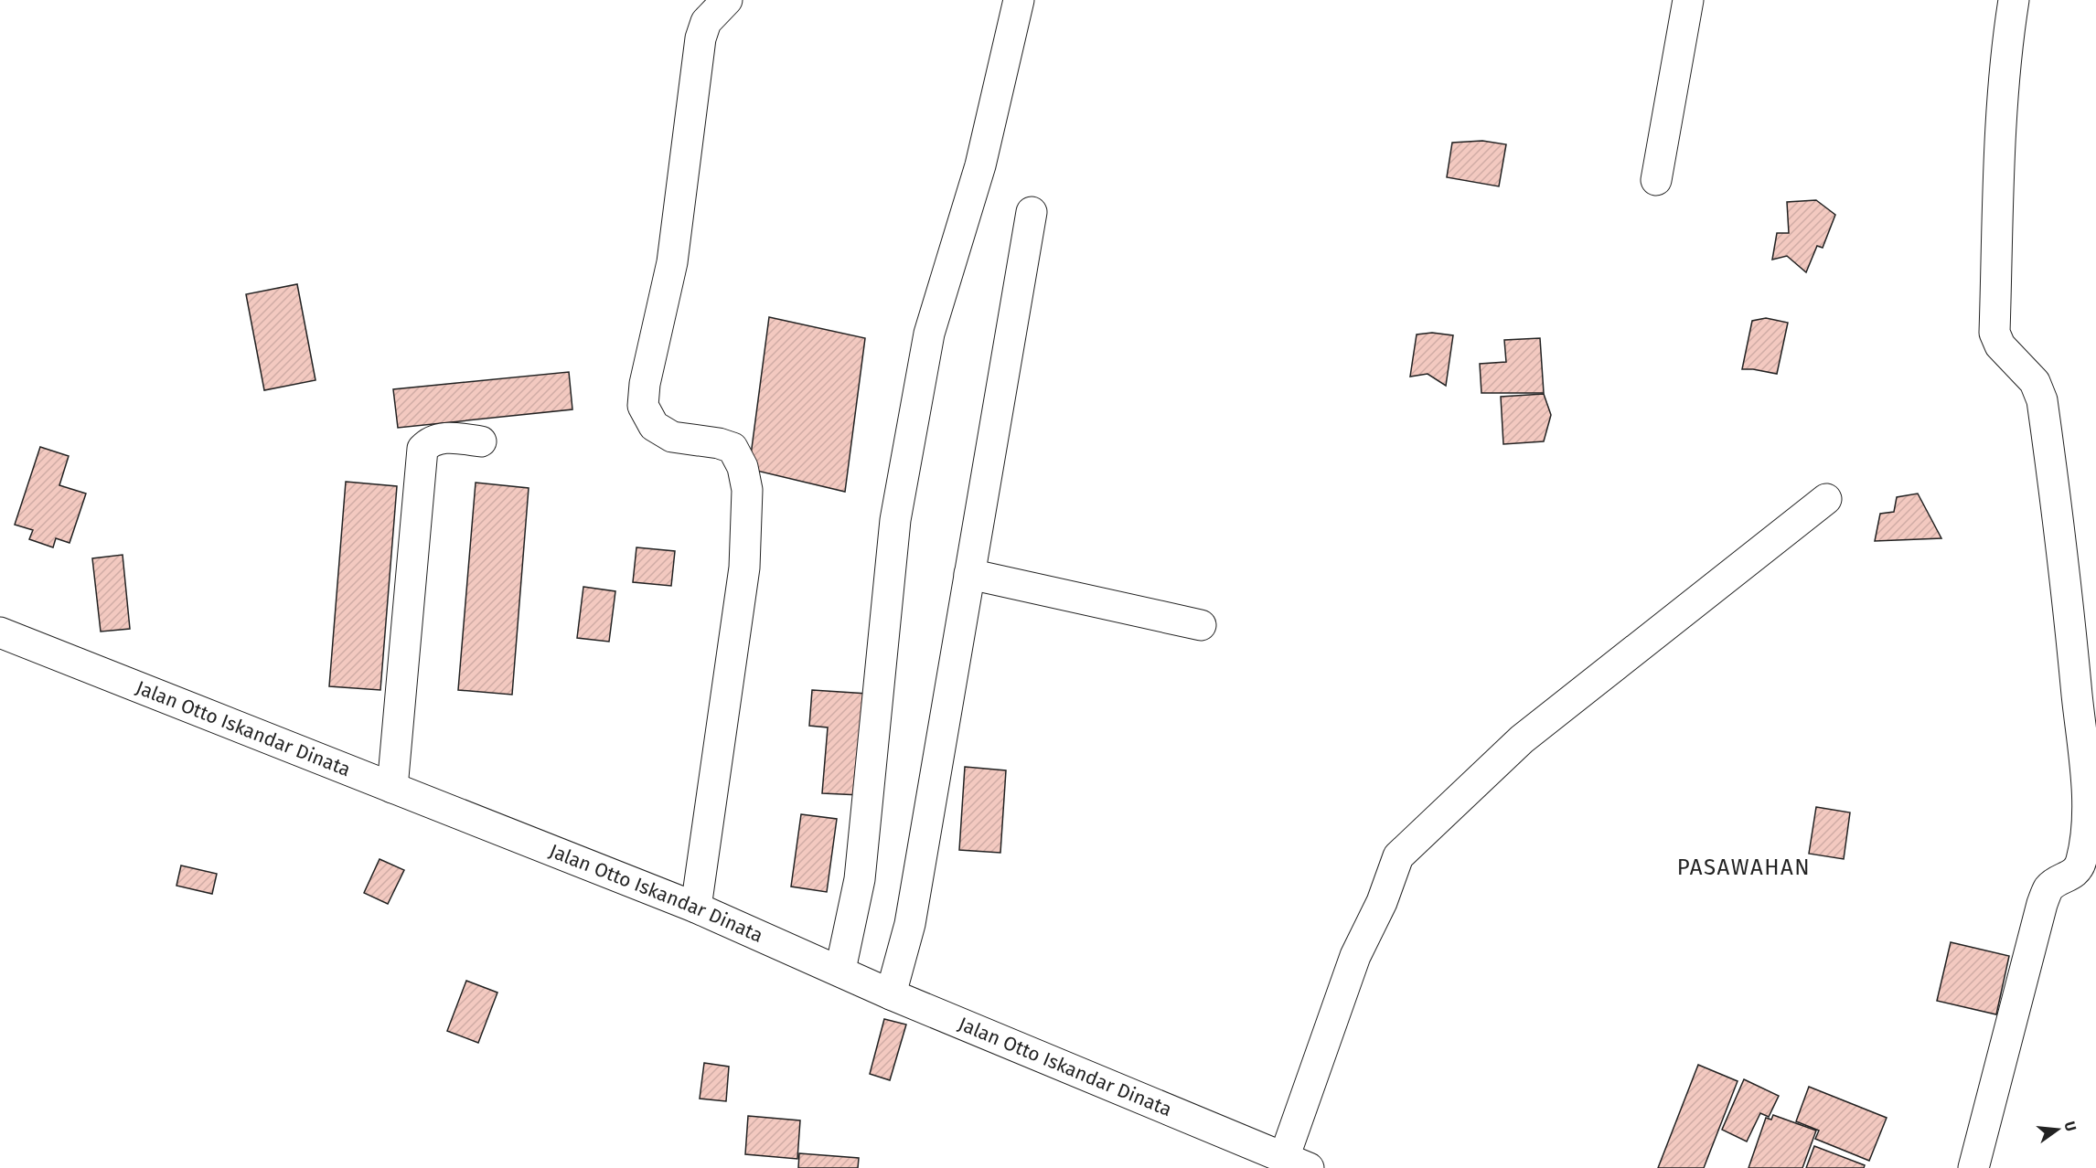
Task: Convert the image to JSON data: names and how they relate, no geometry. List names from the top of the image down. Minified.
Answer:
{"streets":{"street":["Jalan Otto Iskandar Dinata"]},"districts":["PASAWAHAN"],"north":"right"}
